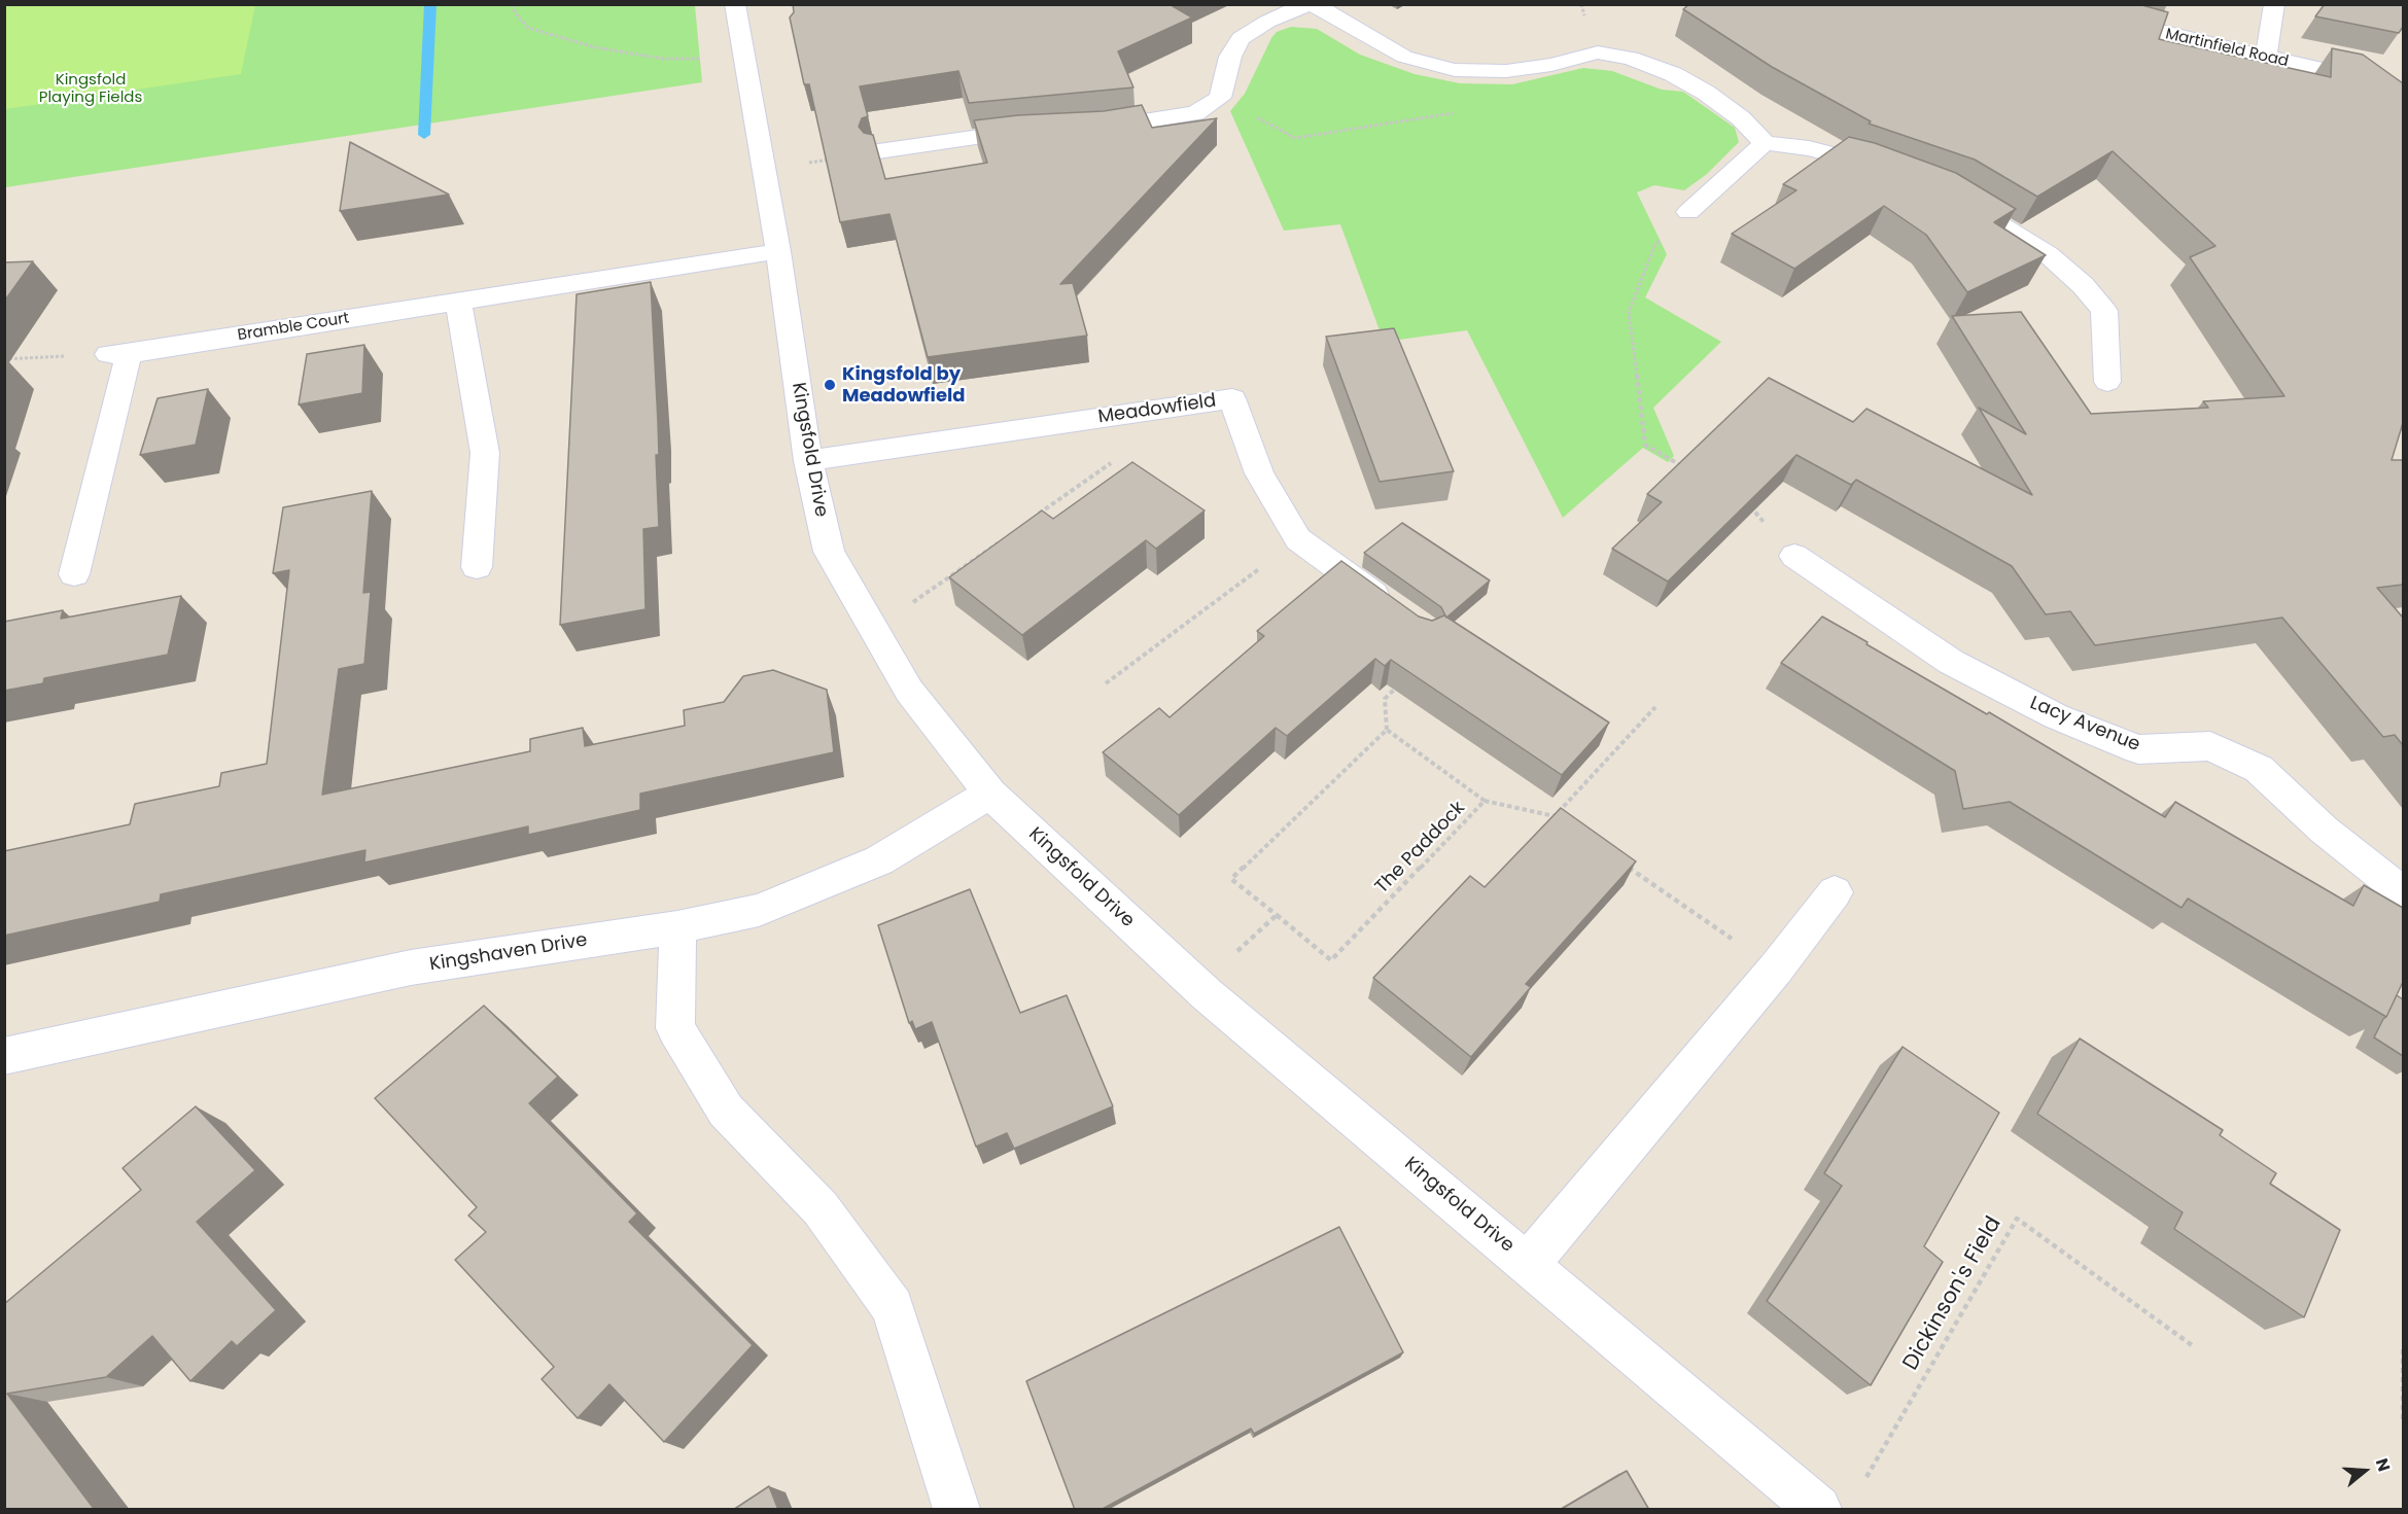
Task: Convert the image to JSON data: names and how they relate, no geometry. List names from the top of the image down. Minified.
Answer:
{"streets":{"street":["Martinfield Road","Bramble Court","Meadowfield","Kingsfold Drive","Lacy Avenue","Kingshaven Drive"],"path":["The Paddock","Dickinson's Field"]},"crossings":[["Bramble Court","Kingsfold Drive"],["Meadowfield","Kingsfold Drive"],["Kingsfold Drive","Kingshaven Drive"]],"parks":["Kingsfold Playing Fields"],"places":["Kingsfold by Meadowfield"],"north":"right"}
